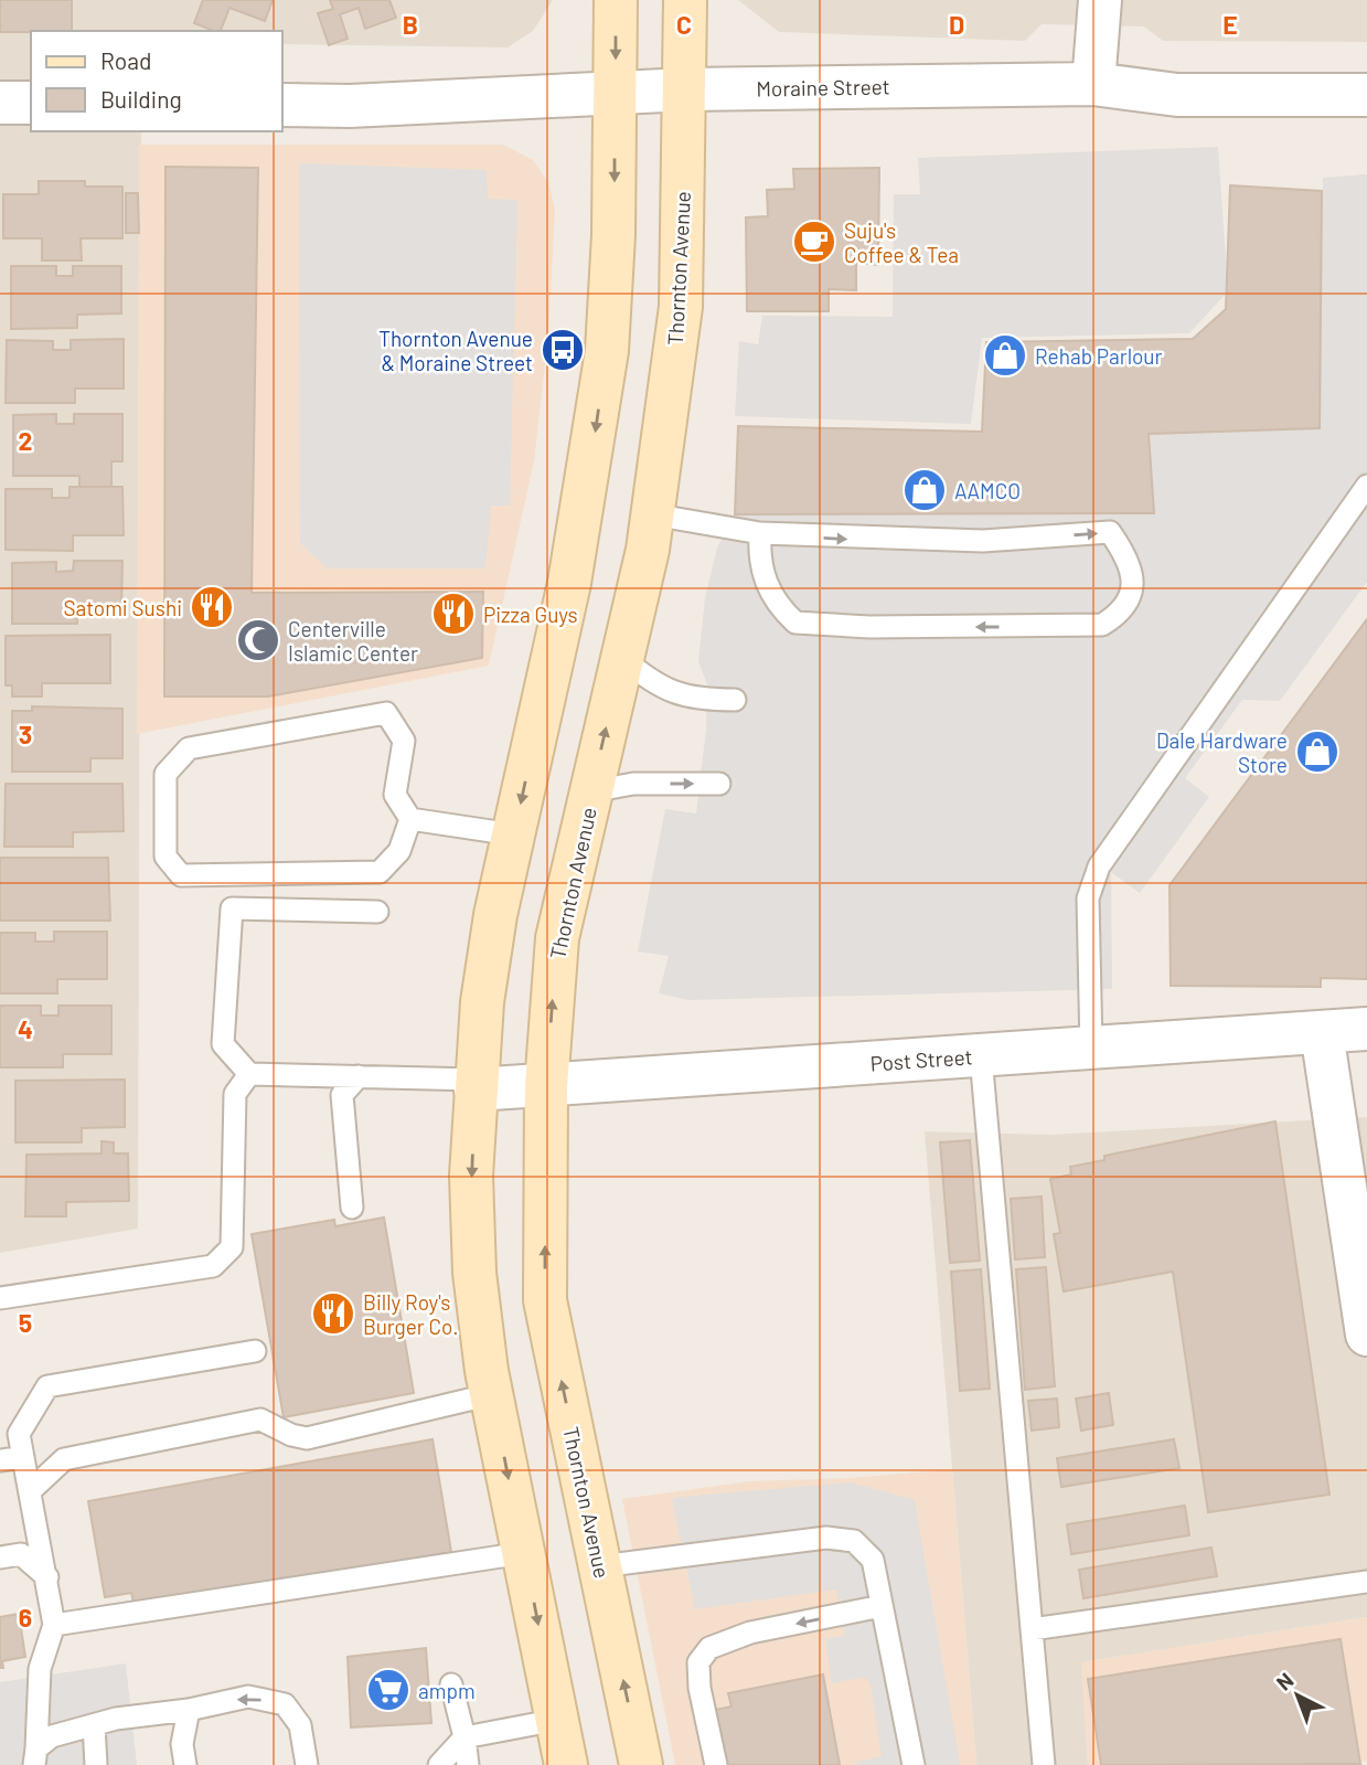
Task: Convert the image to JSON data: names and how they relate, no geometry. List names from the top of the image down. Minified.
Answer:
{"streets":{"street":["Moraine Street","Thornton Avenue","Post Street"]},"crossings":[["Moraine Street","Thornton Avenue"],["Thornton Avenue","Post Street"]],"places":{"cafe":["Suju's Coffee & Tea"],"bus stop":["Thornton Avenue & Moraine Street"],"shop":["Rehab Parlour","AAMCO","Dale Hardware Store"],"restaurant":["Satomi Sushi","Pizza Guys","Billy Roy's Burger Co."],"mosque":["Centerville Islamic Center"],"supermarket":["ampm"]},"legend":["Road","Building"],"north":"top left","grid":{"columns":["B","C","D","E"],"rows":["2","3","4","5","6"]}}
